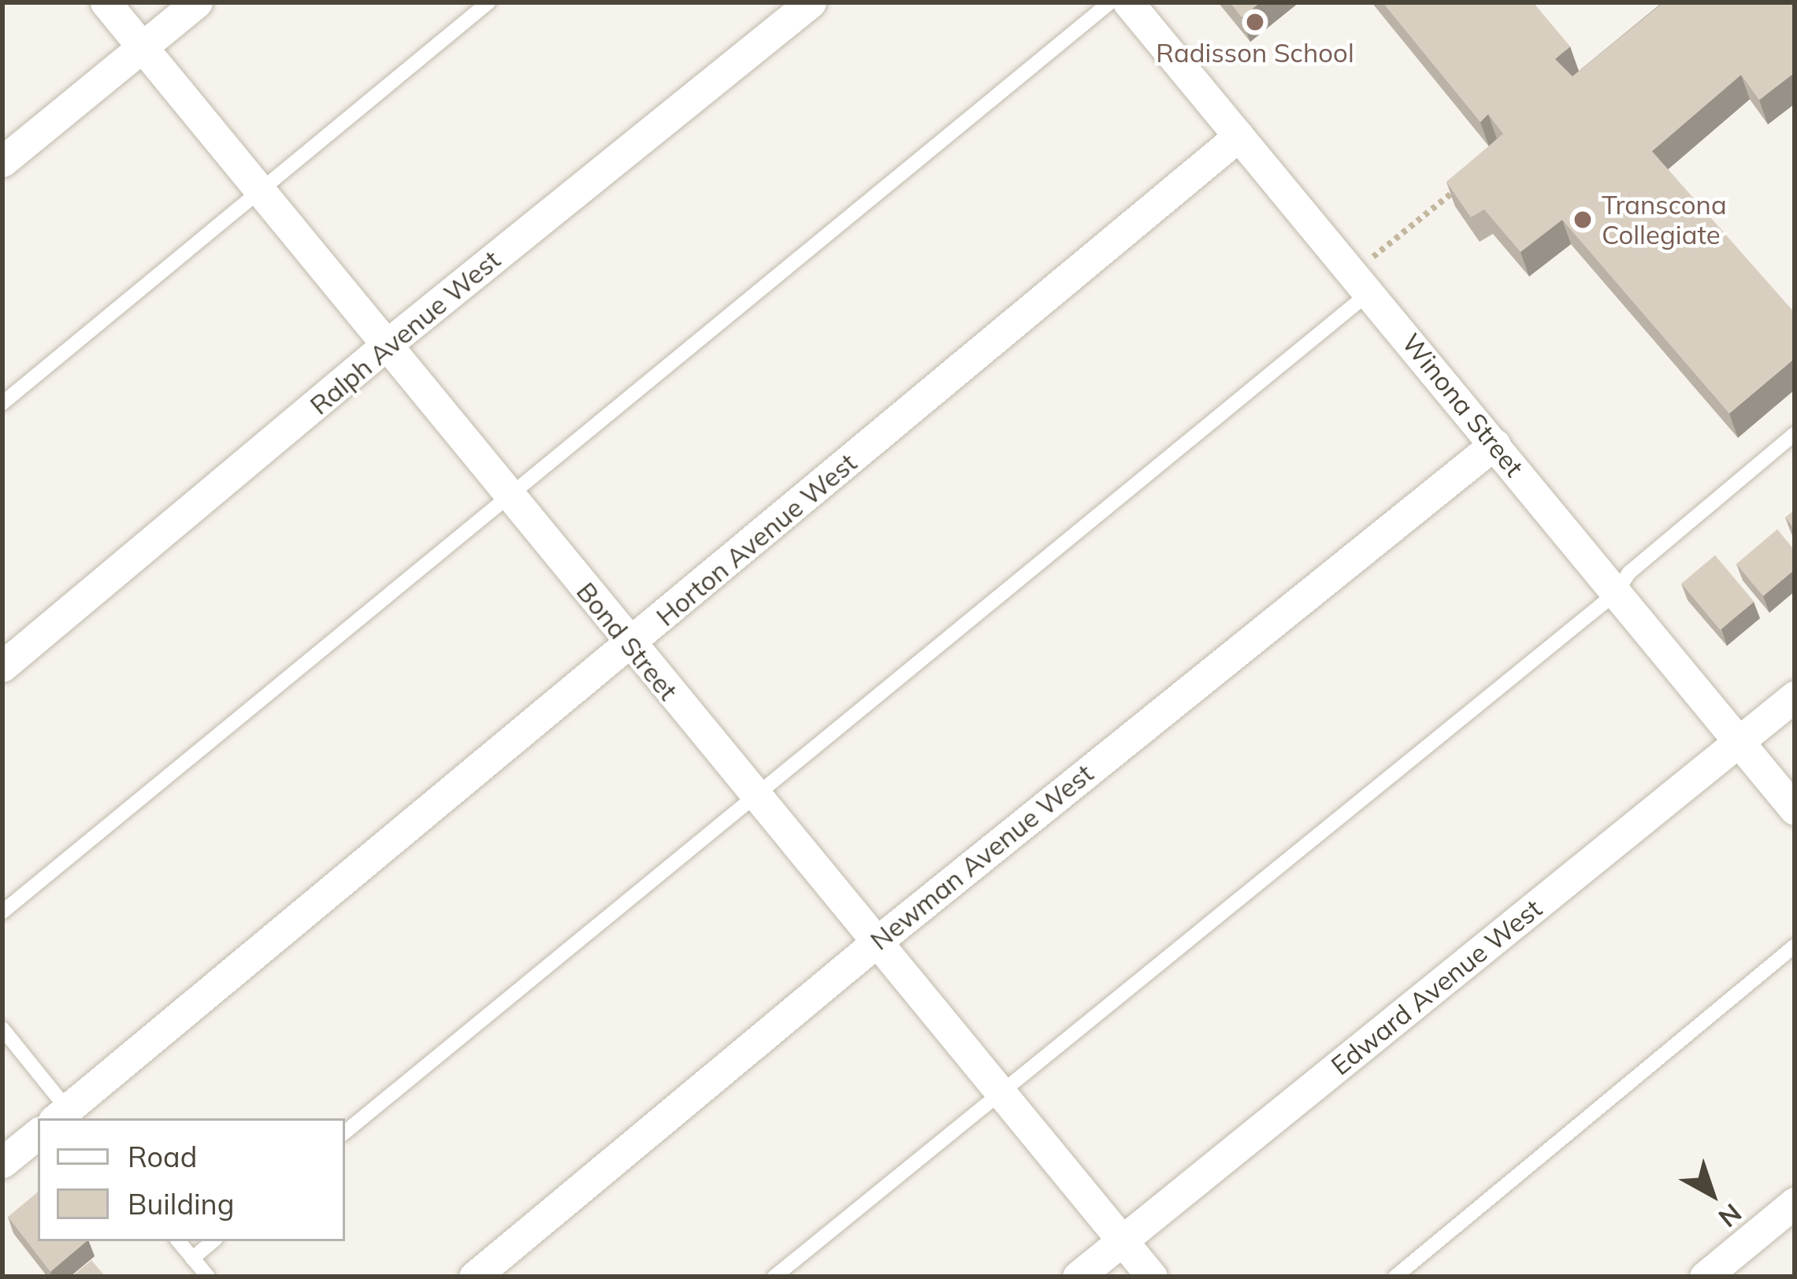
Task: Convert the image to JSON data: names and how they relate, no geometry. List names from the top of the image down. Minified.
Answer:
{"streets":{"street":["Ralph Avenue West","Winona Street","Horton Avenue West","Bond Street","Newman Avenue West","Edward Avenue West"]},"crossings":[["Ralph Avenue West","Bond Street"],["Winona Street","Horton Avenue West"],["Winona Street","Newman Avenue West"],["Winona Street","Edward Avenue West"],["Horton Avenue West","Bond Street"],["Bond Street","Newman Avenue West"],["Bond Street","Edward Avenue West"]],"places":["Radisson School","Transcona Collegiate"],"legend":["Road","Building"],"north":"bottom right"}
